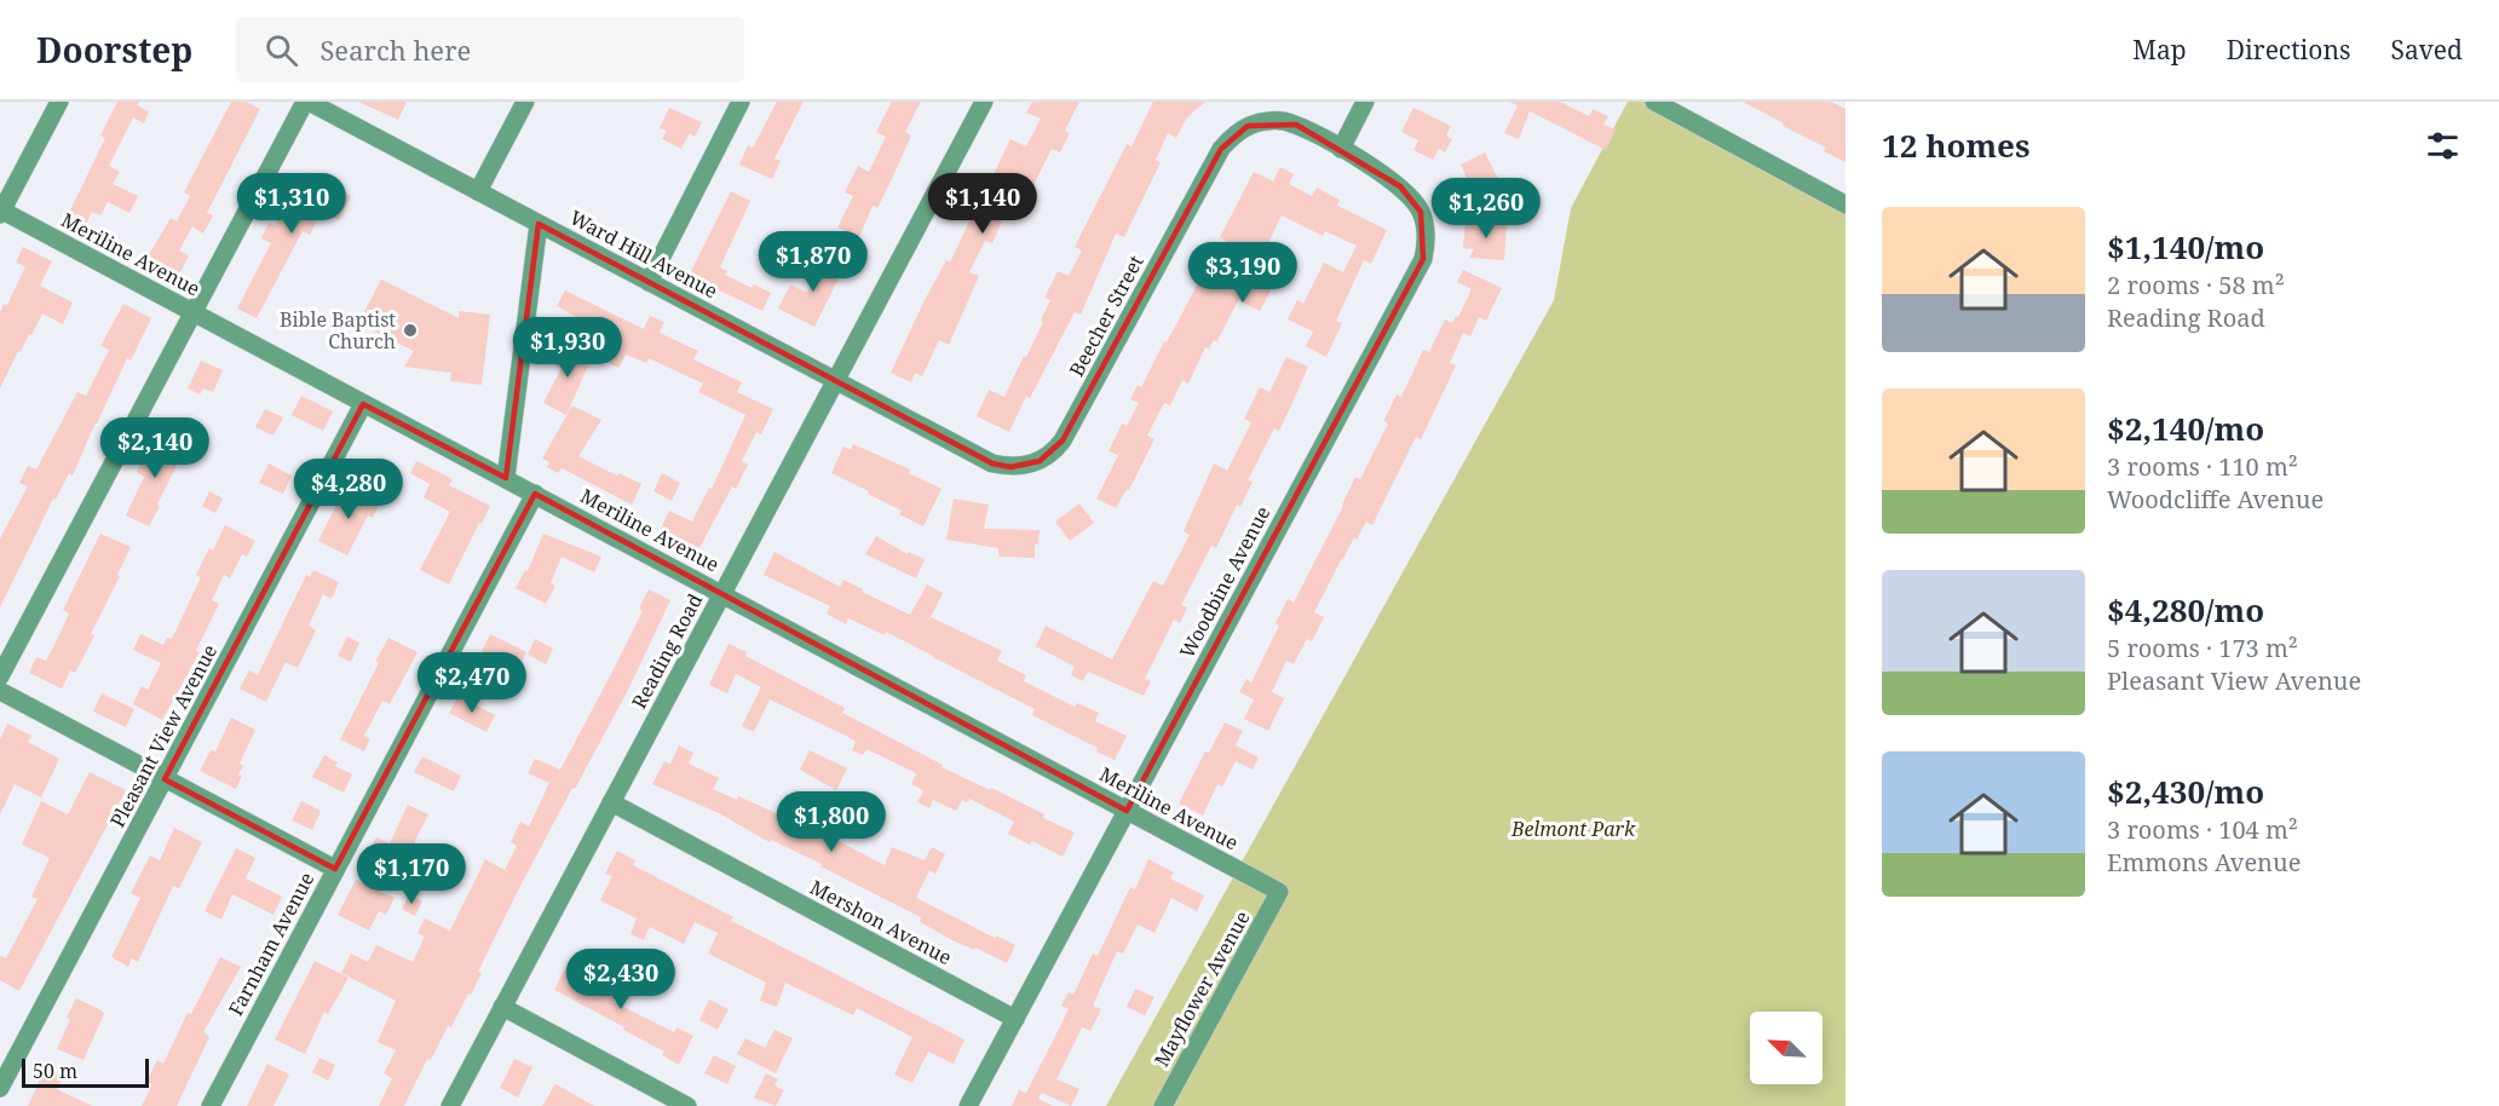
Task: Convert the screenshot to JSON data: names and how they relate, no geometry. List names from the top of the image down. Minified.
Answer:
{"streets":{"street":["Meriline Avenue","Ward Hill Avenue","Beecher Street","Woodbine Avenue","Reading Road","Pleasant View Avenue","Mershon Avenue","Farnham Avenue","Mayflower Avenue"]},"crossings":[["Meriline Avenue","Woodbine Avenue"],["Meriline Avenue","Reading Road"],["Meriline Avenue","Pleasant View Avenue"],["Meriline Avenue","Farnham Avenue"],["Meriline Avenue","Mayflower Avenue"],["Ward Hill Avenue","Beecher Street"],["Ward Hill Avenue","Reading Road"],["Beecher Street","Woodbine Avenue"],["Woodbine Avenue","Mershon Avenue"],["Reading Road","Mershon Avenue"]],"parks":["Belmont Park"],"places":["Bible Baptist Church"],"scale_bar":"50 m","north":"top left","page":{"header":"Doorstep","search":"Search here","nav":["Map","Directions","Saved"],"heading":"12 homes","price":["$1,310","$1,140","$1,260","$1,870","$3,190","$1,930","$2,140","$4,280","$2,470","$1,800","$1,170","$2,430"],"list":[{"name":"$1,140/mo","note":"2 rooms · 58 m² · Reading Road"},{"name":"$2,140/mo","note":"3 rooms · 110 m² · Woodcliffe Avenue"},{"name":"$4,280/mo","note":"5 rooms · 173 m² · Pleasant View Avenue"},{"name":"$2,430/mo","note":"3 rooms · 104 m² · Emmons Avenue"}],"scale":"50 m"}}
